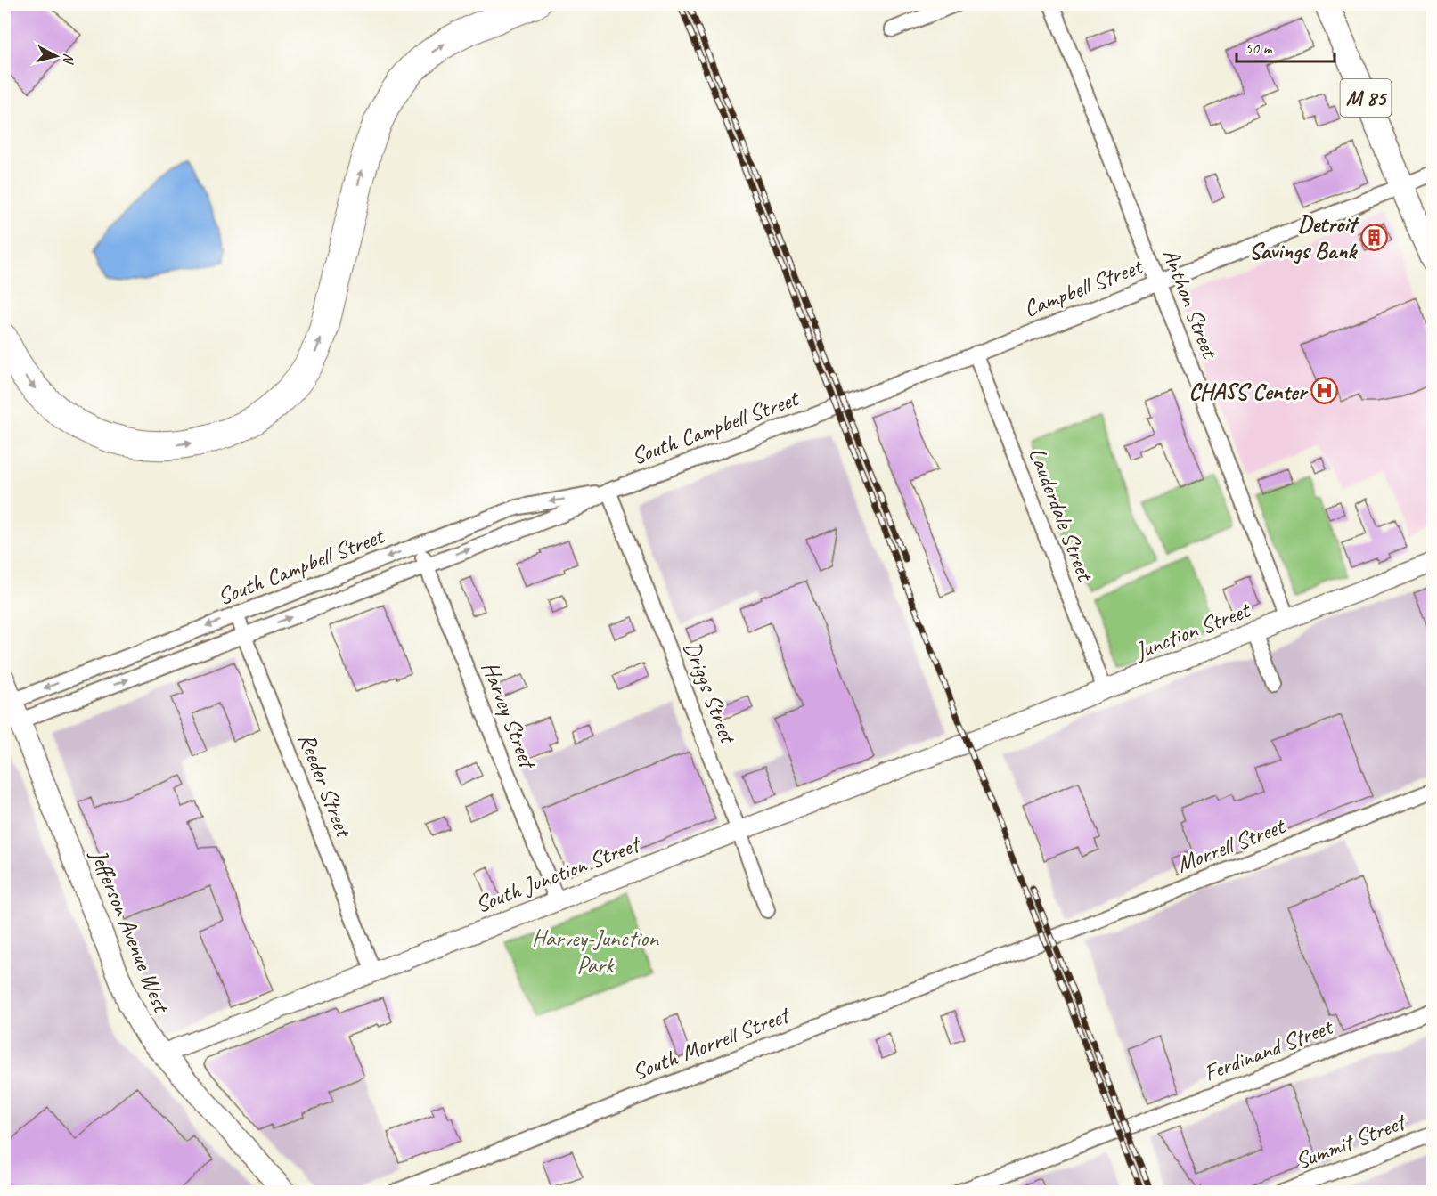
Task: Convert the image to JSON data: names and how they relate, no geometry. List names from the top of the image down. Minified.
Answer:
{"streets":{"main road":["M 85","Jefferson Avenue West"],"street":["Campbell Street","Anthon Street","South Campbell Street","Lauderdale Street","Junction Street","Driggs Street","Harvey Street","Reeder Street","Morrell Street","South Junction Street","South Morrell Street","Ferdinand Street","Summit Street"]},"crossings":[["M 85","Campbell Street"],["Campbell Street","Anthon Street"],["Campbell Street","South Campbell Street"],["Campbell Street","Lauderdale Street"],["Anthon Street","Junction Street"],["South Campbell Street","Driggs Street"],["South Campbell Street","Harvey Street"],["South Campbell Street","Reeder Street"],["South Campbell Street","Jefferson Avenue West"],["Lauderdale Street","Junction Street"],["Junction Street","South Junction Street"],["Driggs Street","South Junction Street"],["Harvey Street","South Junction Street"],["Reeder Street","South Junction Street"],["Morrell Street","South Morrell Street"],["South Junction Street","Jefferson Avenue West"]],"parks":["Harvey-Junction Park"],"places":{"building":["Detroit Savings Bank"],"hospital":["CHASS Center"]},"scale_bar":"50 m","north":"right"}
